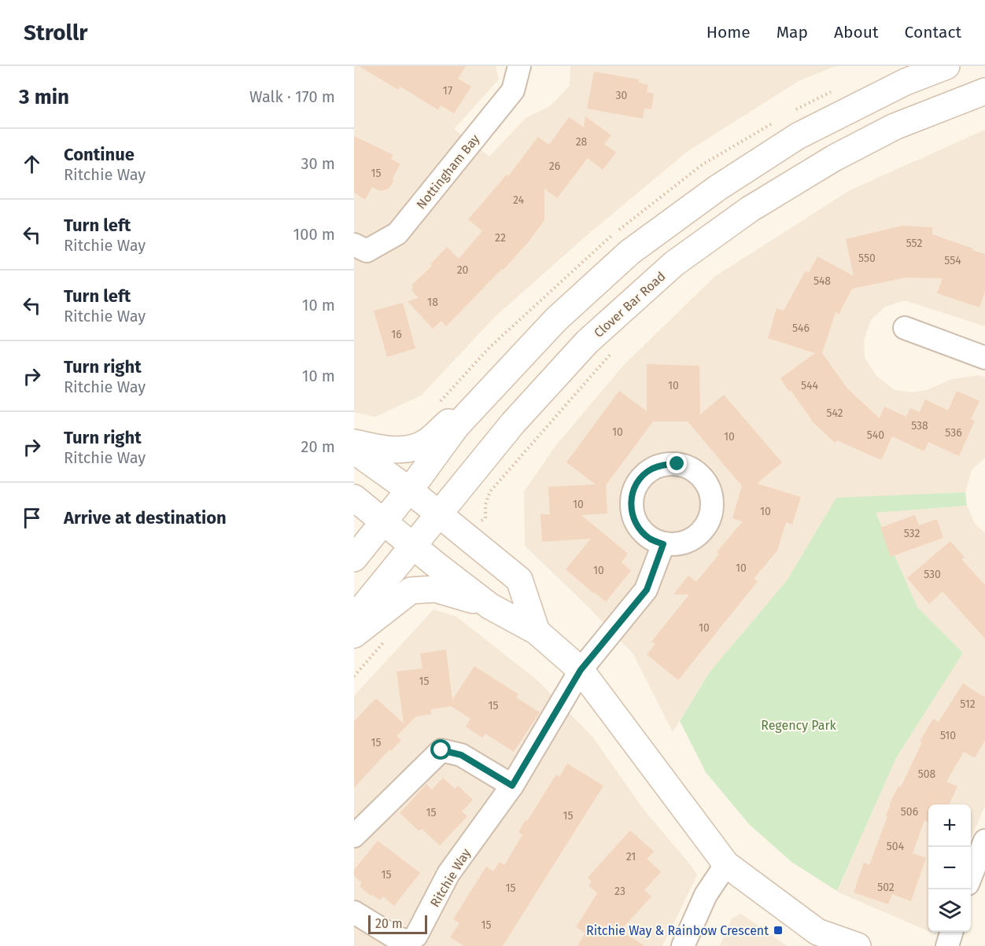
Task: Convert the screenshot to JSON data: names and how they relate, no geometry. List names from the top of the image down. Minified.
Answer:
{"streets":{"main road":["Clover Bar Road"],"street":["Nottingham Bay","Ritchie Way"]},"parks":["Regency Park"],"places":{"transit":["Ritchie Way & Rainbow Crescent"]},"house_numbers":["17","30","28","26","15","24","22","552","550","554","20","548","18","546","16","10","544","542","538","10","536","540","10","10","10","532","10","10","530","10","15","512","15","510","15","508","506","15","15","504","21","15","502","15","23","15"],"scale_bar":"20 m","page":{"header":"Strollr","nav":["Home","Map","About","Contact"],"heading":["3 min","Walk · 170 m"],"list":[["Continue","Ritchie Way","30 m"],["Turn left","Ritchie Way","100 m"],["Turn left","Ritchie Way","10 m"],["Turn right","Ritchie Way","10 m"],["Turn right","Ritchie Way","20 m"],"Arrive at destination"],"map_buttons":["+","−"],"scale":"20 m"}}
